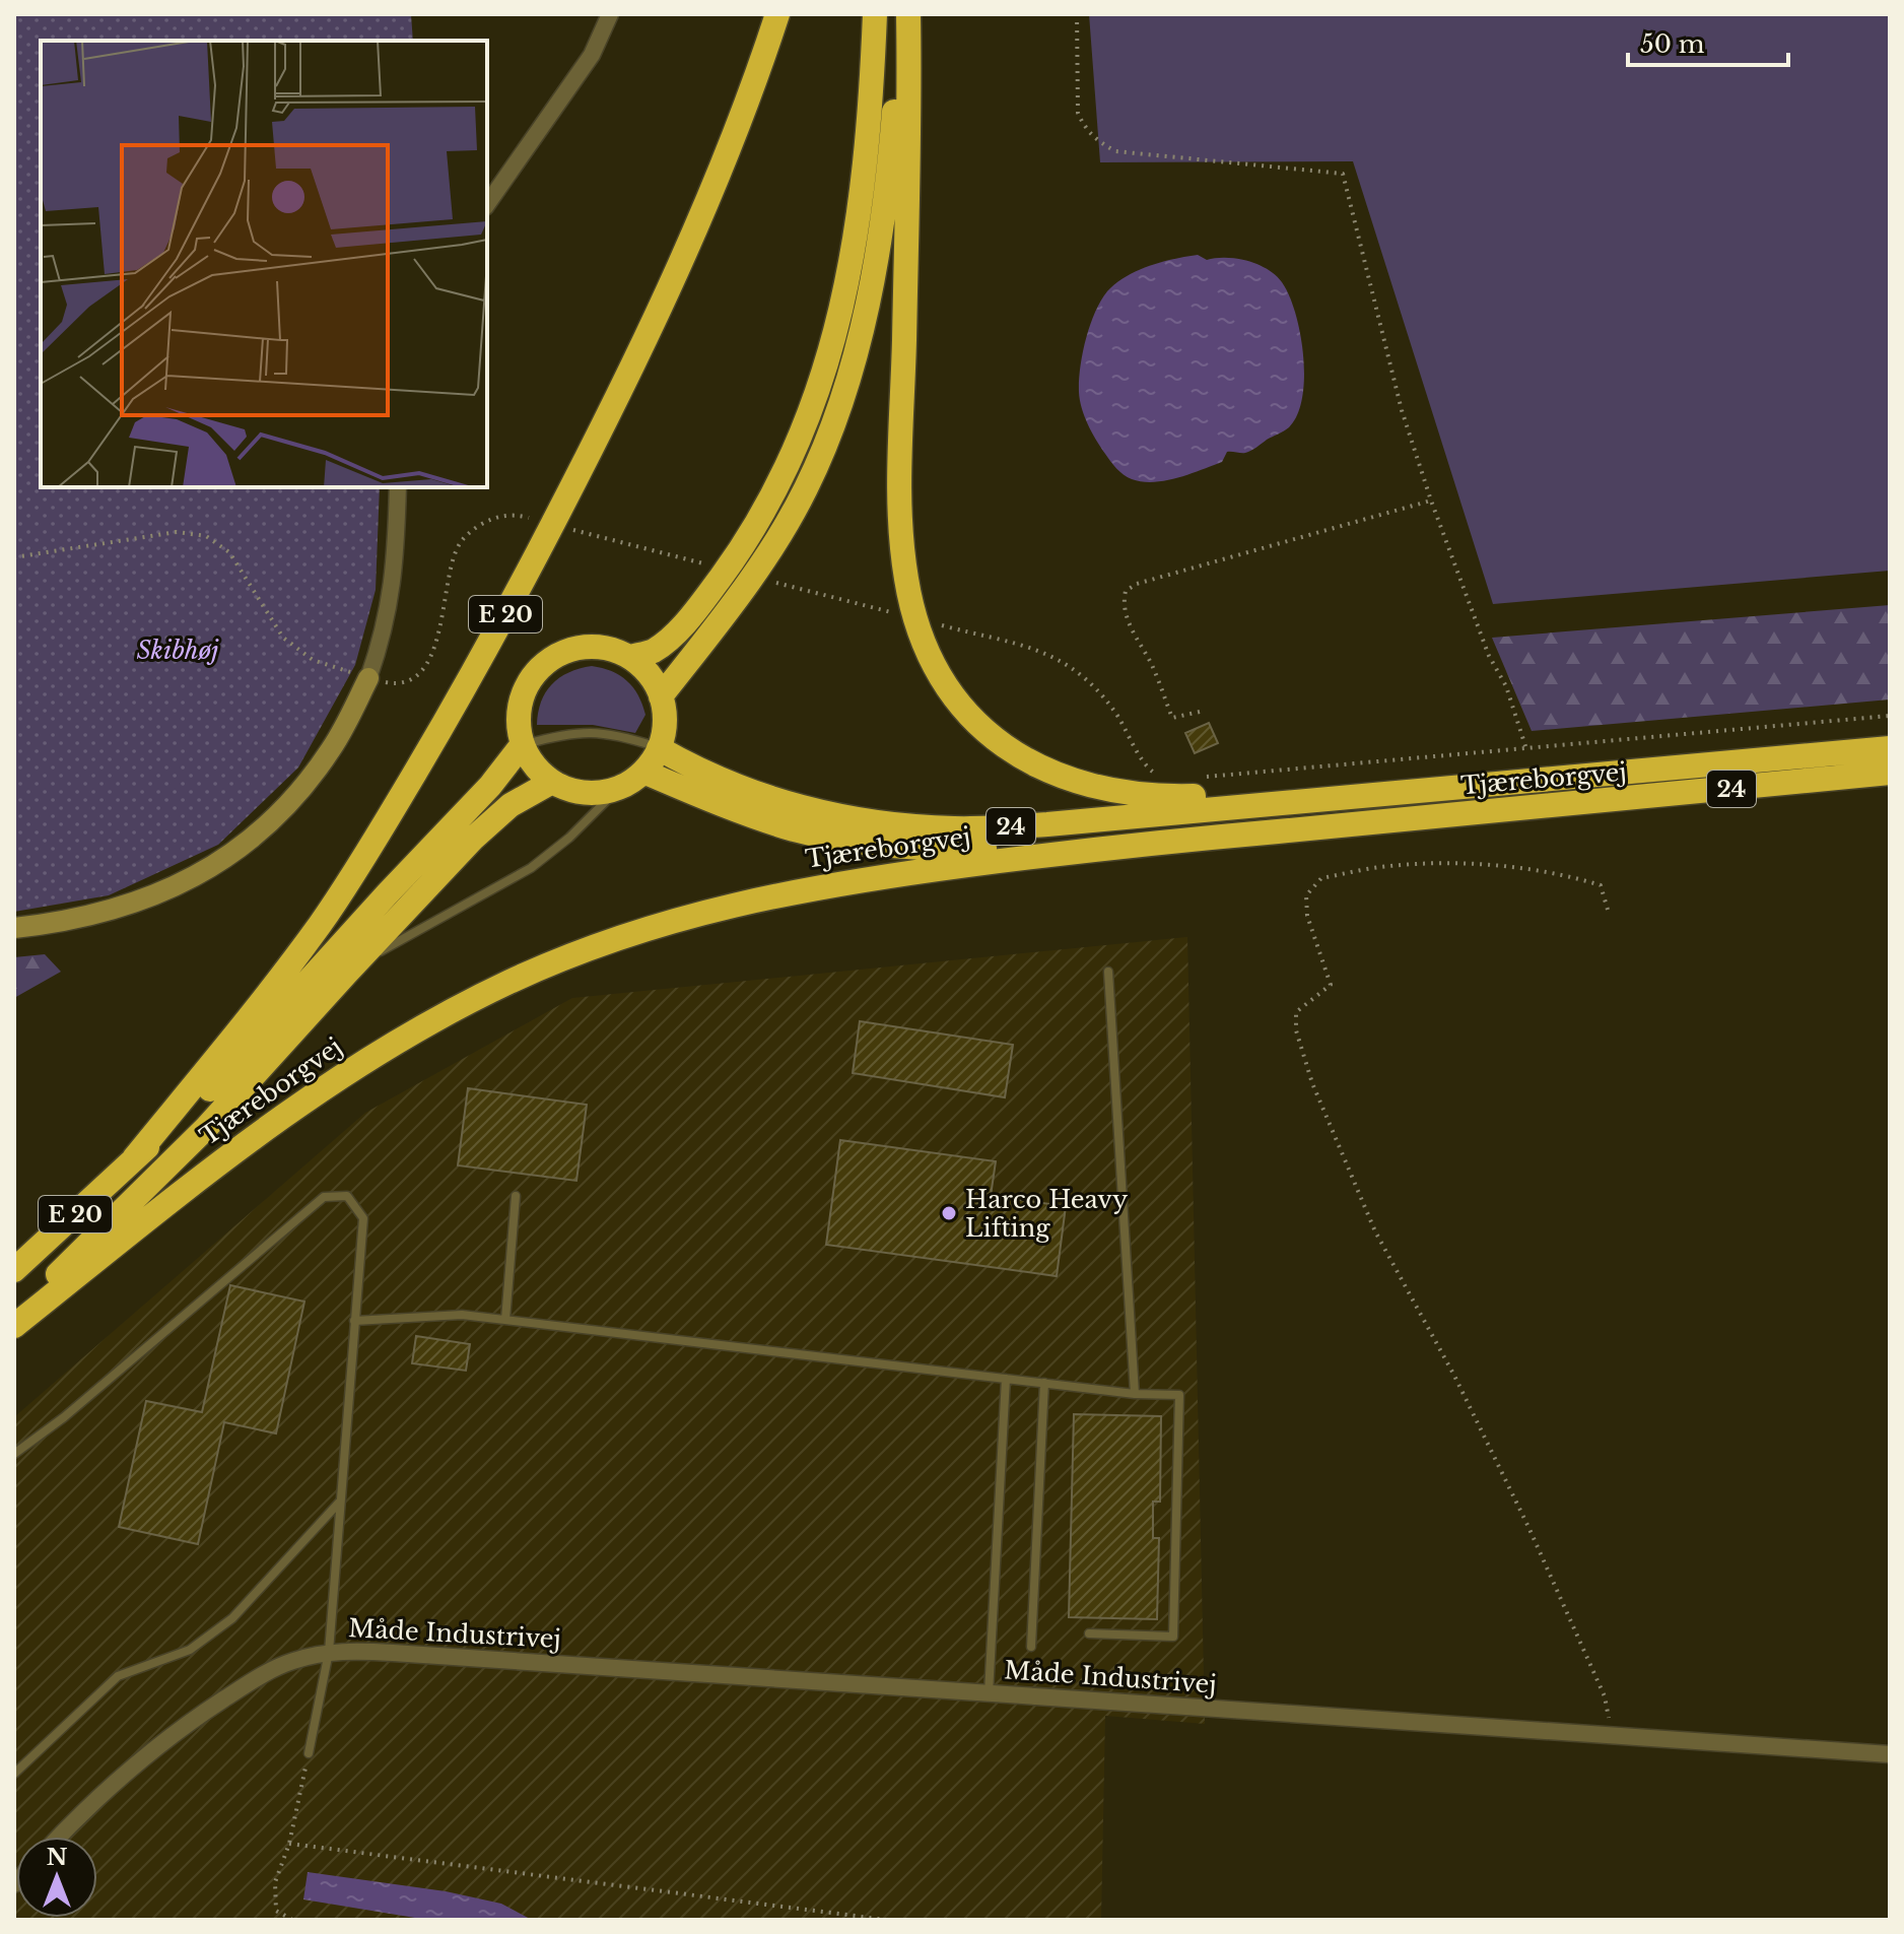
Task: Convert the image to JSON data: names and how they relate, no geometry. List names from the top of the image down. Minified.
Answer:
{"streets":{"highway":["E 20","Tjæreborgvej","24"],"street":["Måde Industrivej"]},"crossings":[["E 20","Tjæreborgvej"],["Tjæreborgvej","24"]],"parks":["Skibhøj"],"places":["Harco Heavy Lifting"],"scale_bar":"50 m","north":"top"}
